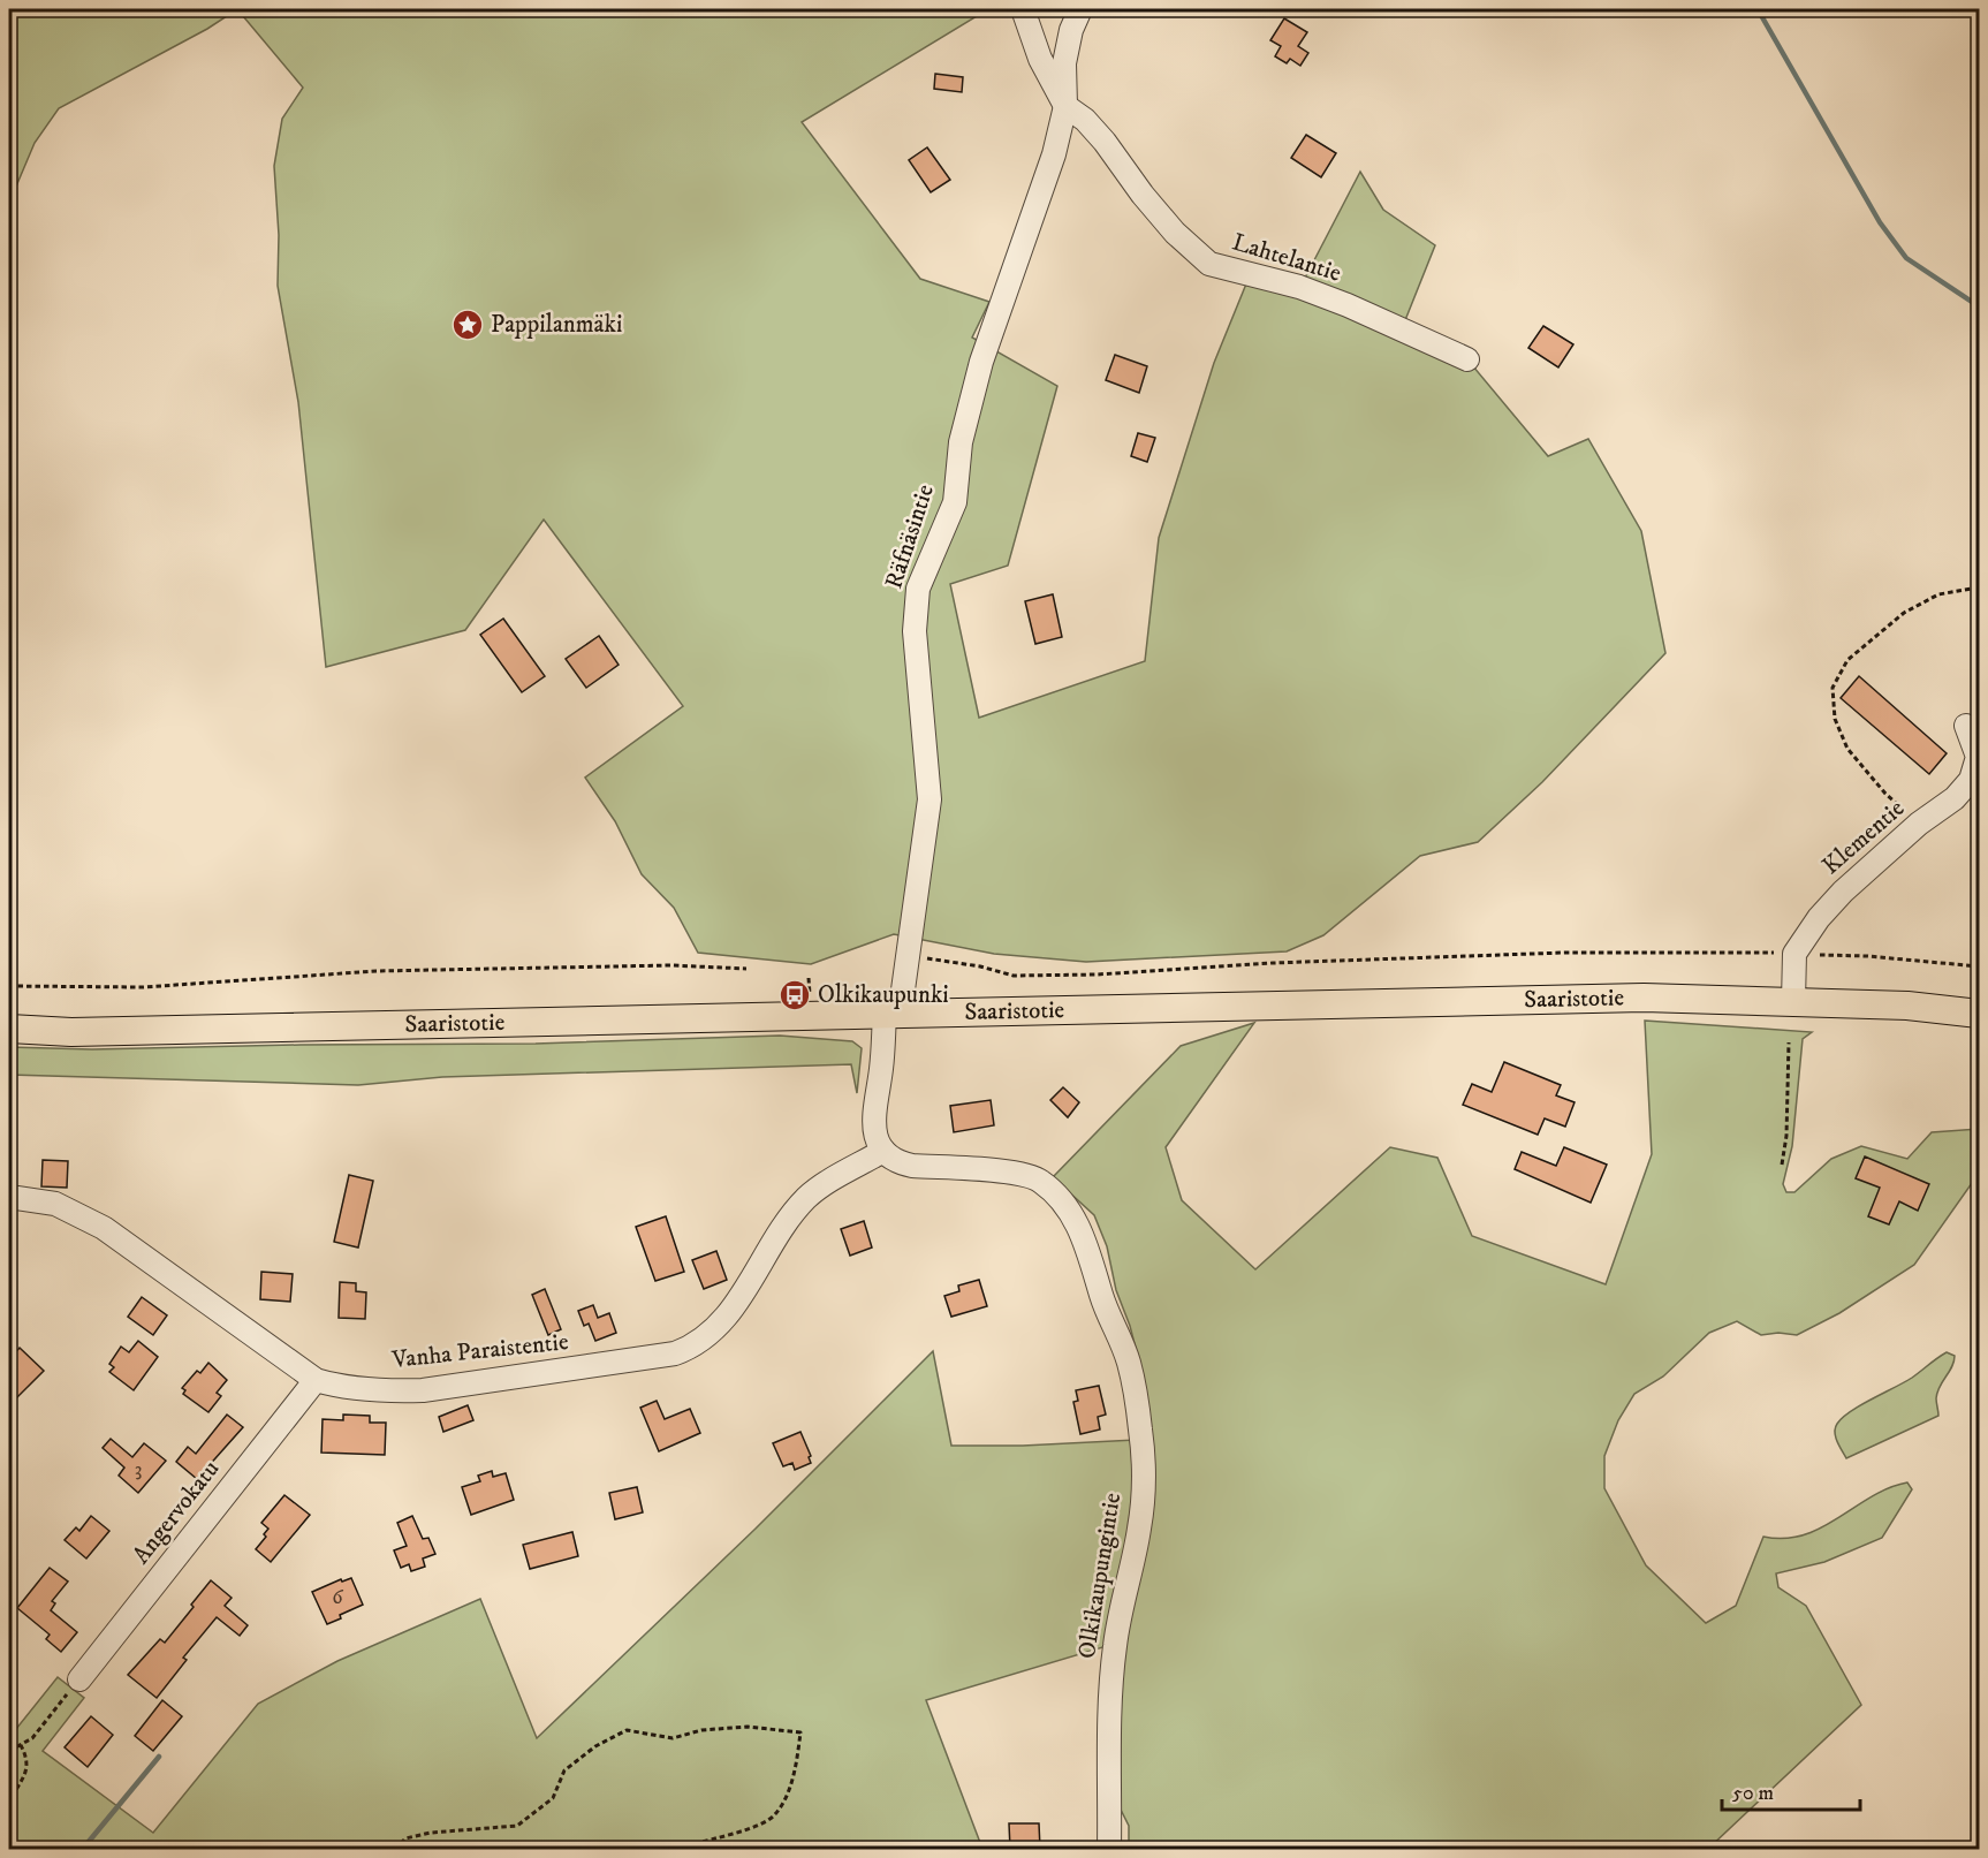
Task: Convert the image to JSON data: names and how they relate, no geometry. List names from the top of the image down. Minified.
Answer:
{"streets":{"main road":["Saaristotie"],"street":["Lahtelantie","Räfnäsintie","Klementie","Vanha Paraistentie","Angervokatu","Olkikaupungintie"]},"crossings":[["Lahtelantie","Räfnäsintie"],["Räfnäsintie","Saaristotie"],["Vanha Paraistentie","Angervokatu"],["Vanha Paraistentie","Olkikaupungintie"]],"places":{"place":["Pappilanmäki"],"bus stop":["Olkikaupunki"]},"house_numbers":["3","6"],"scale_bar":"50 m"}
